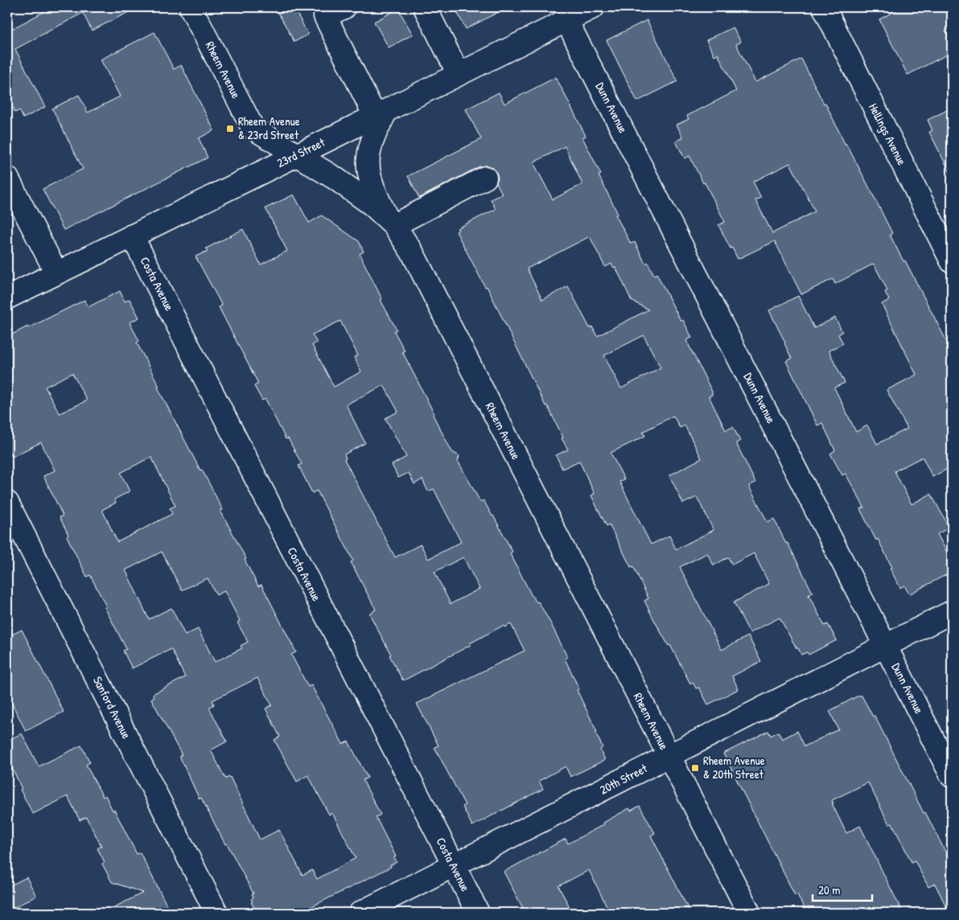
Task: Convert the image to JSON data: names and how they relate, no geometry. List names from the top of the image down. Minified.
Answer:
{"streets":{"street":["Rheem Avenue","Dunn Avenue","Hellings Avenue","23rd Street","Costa Avenue","Sanford Avenue","20th Street"]},"crossings":[["Rheem Avenue","23rd Street"],["Rheem Avenue","20th Street"],["Dunn Avenue","23rd Street"],["Dunn Avenue","20th Street"],["23rd Street","Costa Avenue"],["Costa Avenue","20th Street"]],"places":{"transit":["Rheem Avenue & 23rd Street","Rheem Avenue & 20th Street"]},"scale_bar":"20 m"}
